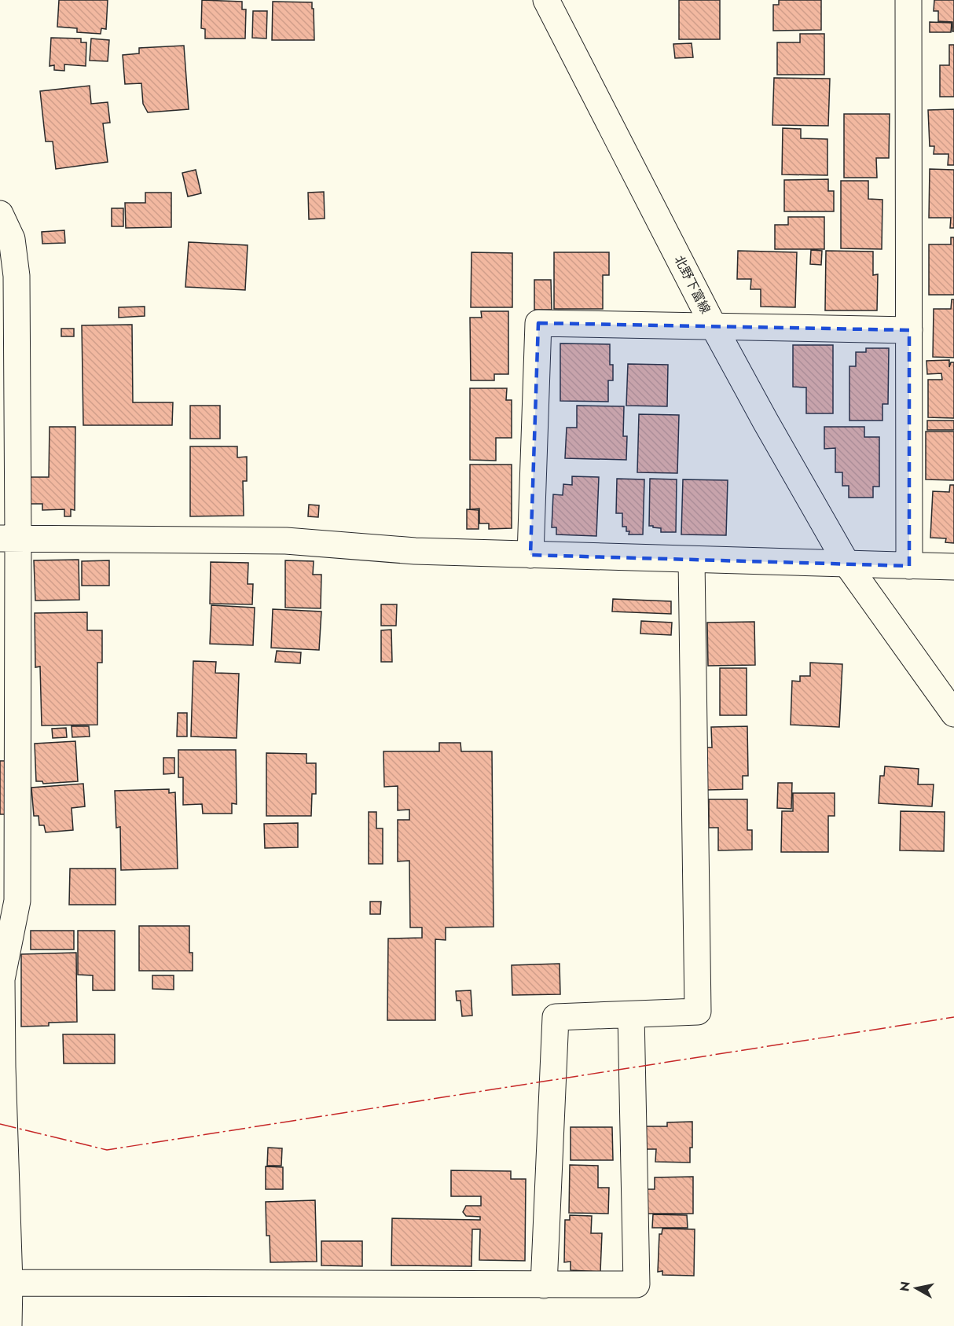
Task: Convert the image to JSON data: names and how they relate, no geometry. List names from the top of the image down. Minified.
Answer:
{"streets":{"street":["北野下富線"]},"north":"left"}
